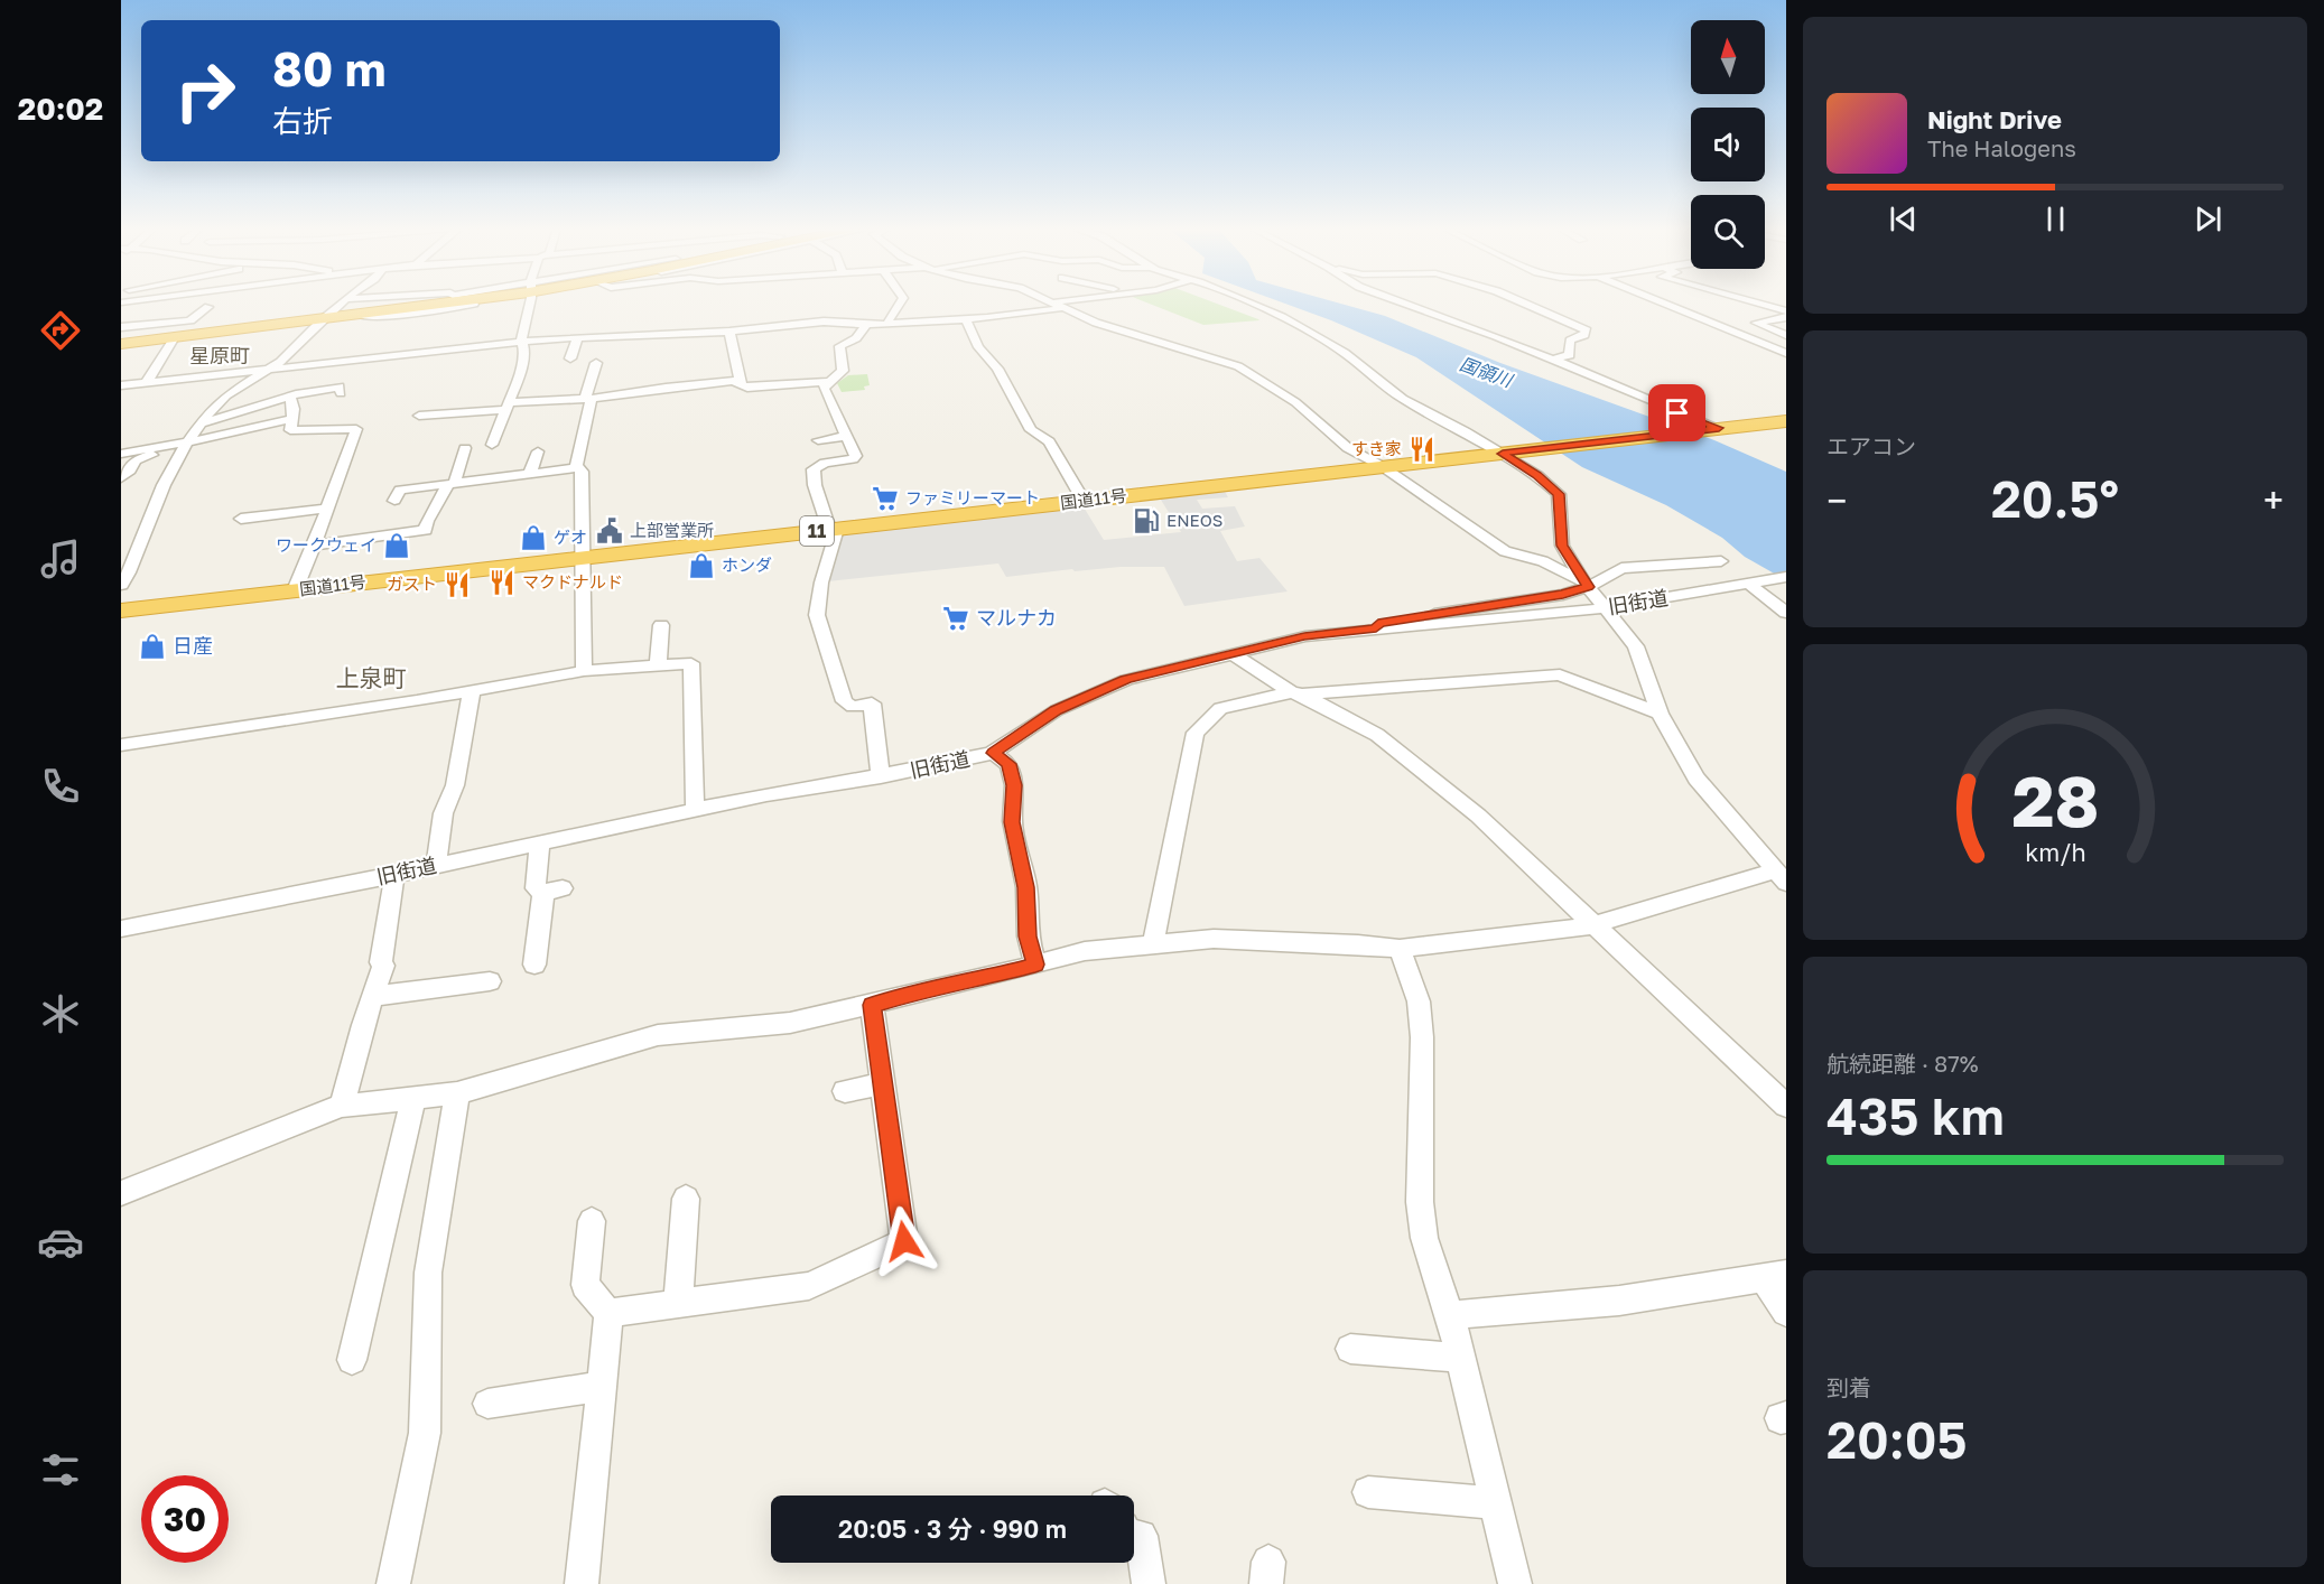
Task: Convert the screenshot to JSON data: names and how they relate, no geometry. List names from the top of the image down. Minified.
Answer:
{"streets":{"highway":["国道11号","11"],"street":["旧街道"]},"districts":["星原町","上泉町"],"water":["国領川"],"places":{"restaurant":["すき家","マクドナルド","ガスト"],"supermarket":["ファミリーマート","マルナカ"],"fuel station":["ENEOS"],"public building":["上部営業所"],"shop":["ゲオ","ワークウェイ","ホンダ","日産"]},"north":"top","page":{"tabs":"20:02","turn":["80 m","右折"],"song":["Night Drive","The Halogens"],"tile":["エアコン",["航続距離 · 87%","435 km"],["到着","20:05"]],"heat":["−","20.5°","+"],"limit":"30","trip":"20:05 · 3 分 · 990 m","gauge":["28","km/h"]}}
